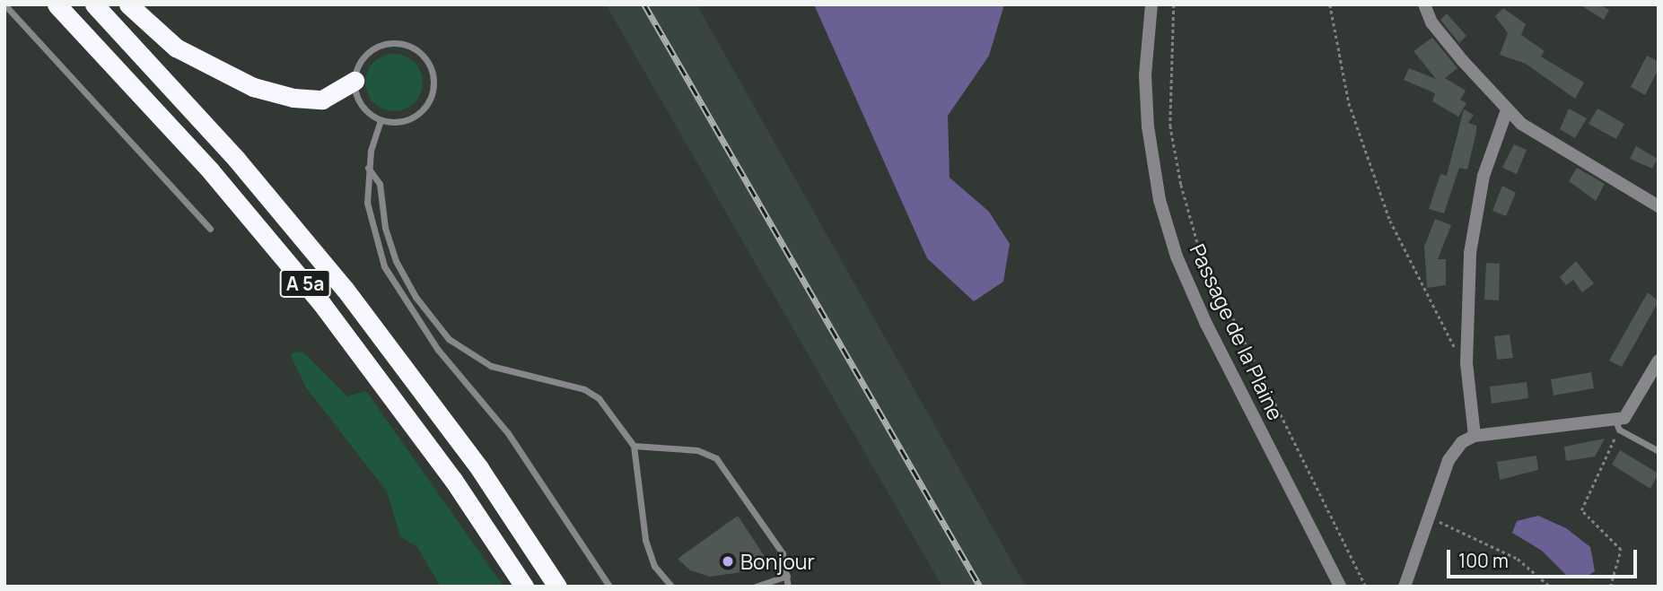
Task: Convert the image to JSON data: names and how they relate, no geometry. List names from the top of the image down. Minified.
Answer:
{"streets":{"highway":["A 5a"],"street":["Passage de la Plaine"]},"places":["Bonjour"],"scale_bar":"100 m"}
